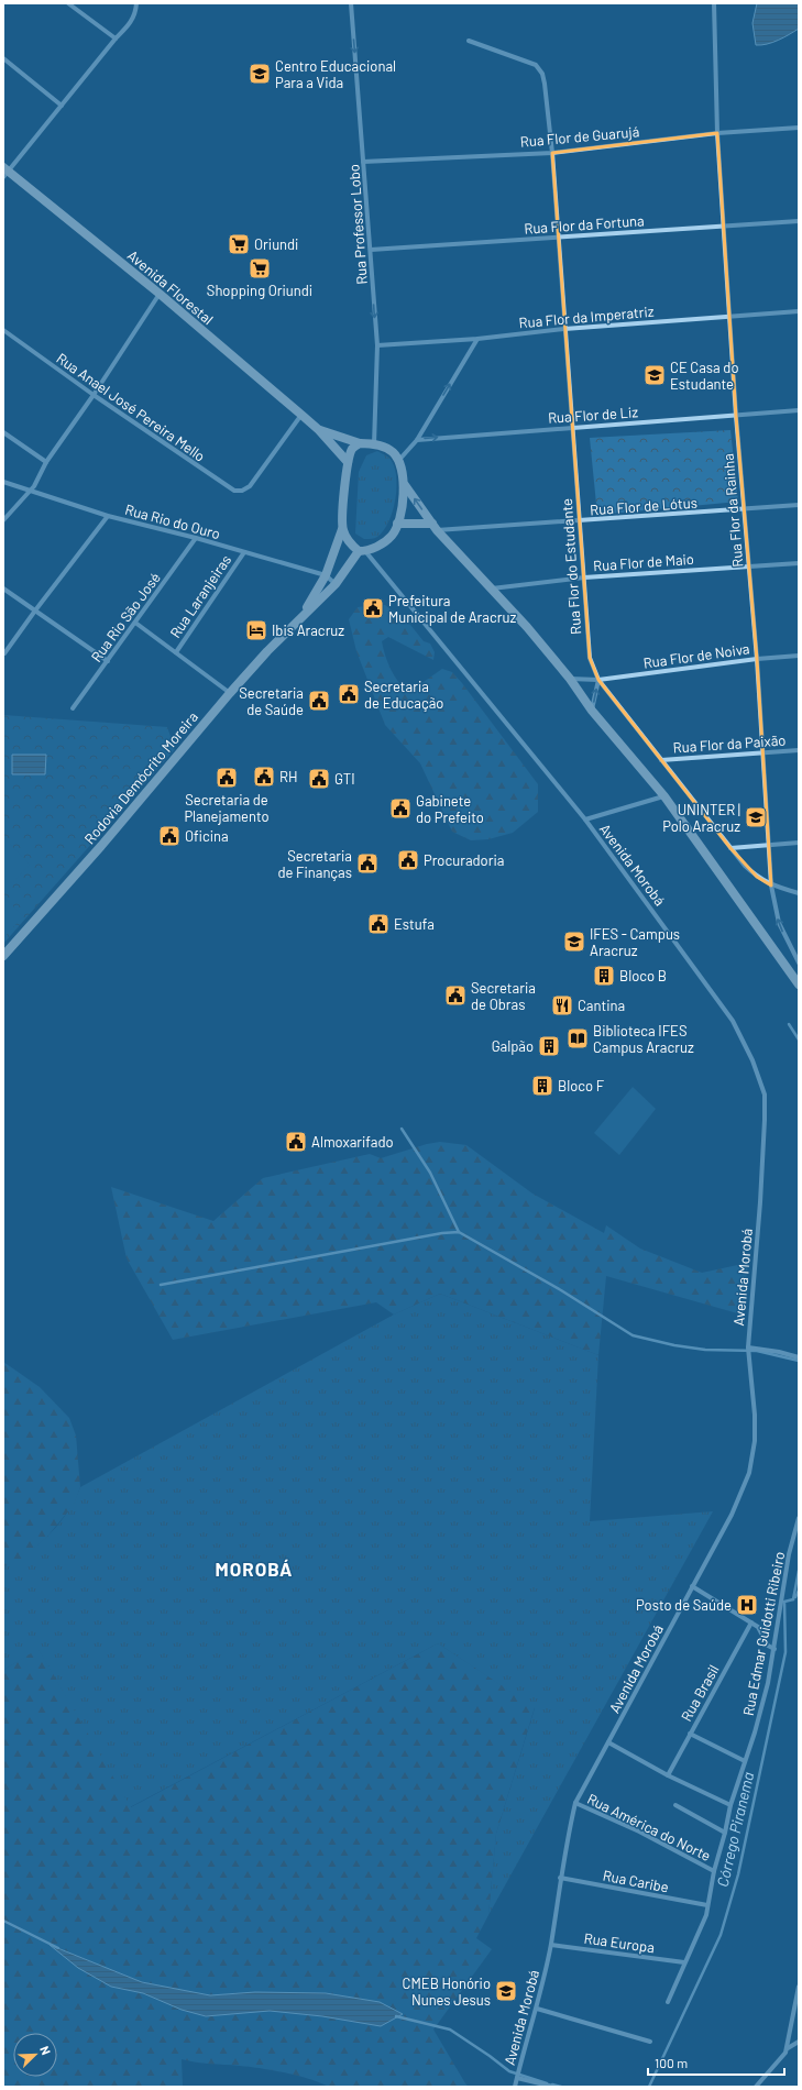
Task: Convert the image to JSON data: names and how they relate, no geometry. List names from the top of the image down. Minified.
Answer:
{"streets":{"main road":["Avenida Florestal","Rodovia Demócrito Moreira"],"street":["Rua Flor de Guarujá","Rua Professor Lobo","Rua Flor da Fortuna","Rua Flor da Imperatriz","Rua Anael José Pereira Mello","Rua Flor de Liz","Rua Flor de Lótus","Rua Flor da Rainha","Rua Rio do Ouro","Rua Flor de Maio","Rua Flor do Estudante","Rua Laranjeiras","Rua Rio São José","Rua Flor de Noiva","Rua Flor da Paixão","Avenida Morobá","Rua Edmar Guidotti Ribeiro","Rua Brasil","Rua América do Norte","Rua Caribe","Rua Europa"]},"crossings":[["Rua Flor de Guarujá","Rua Professor Lobo"],["Rua Flor de Guarujá","Rua Flor da Rainha"],["Rua Flor de Guarujá","Rua Flor do Estudante"],["Rua Professor Lobo","Rua Flor da Fortuna"],["Rua Professor Lobo","Rua Flor da Imperatriz"],["Rua Flor da Fortuna","Rua Flor da Rainha"],["Rua Flor da Fortuna","Rua Flor do Estudante"],["Avenida Florestal","Rua Anael José Pereira Mello"],["Rua Flor da Imperatriz","Rua Flor da Rainha"],["Rua Flor da Imperatriz","Rua Flor do Estudante"],["Rua Flor de Liz","Rua Flor da Rainha"],["Rua Flor de Liz","Rua Flor do Estudante"],["Rua Flor de Lótus","Rua Flor da Rainha"],["Rua Flor de Lótus","Rua Flor do Estudante"],["Rua Flor da Rainha","Rua Flor de Maio"],["Rua Flor da Rainha","Rua Flor do Estudante"],["Rua Flor da Rainha","Rua Flor de Noiva"],["Rua Flor da Rainha","Rua Flor da Paixão"],["Rua Rio do Ouro","Rua Laranjeiras"],["Rua Rio do Ouro","Rua Rio São José"],["Rua Rio do Ouro","Rodovia Demócrito Moreira"],["Rua Flor de Maio","Rua Flor do Estudante"],["Rua Flor do Estudante","Rua Flor de Noiva"],["Rua Flor do Estudante","Rua Flor da Paixão"],["Rodovia Demócrito Moreira","Avenida Morobá"],["Avenida Morobá","Rua América do Norte"],["Avenida Morobá","Rua Caribe"],["Avenida Morobá","Rua Europa"],["Rua Edmar Guidotti Ribeiro","Rua América do Norte"],["Rua Edmar Guidotti Ribeiro","Rua Caribe"],["Rua Edmar Guidotti Ribeiro","Rua Europa"]],"one_way":["Rua Professor Lobo","Rua Flor de Liz"],"districts":["MOROBÁ"],"water":["Córrego Piranema"],"places":{"school or university":["Centro Educacional Para a Vida","CE Casa do Estudante","UNINTER | Polo Aracruz","IFES - Campus Aracruz","CMEB Honório Nunes Jesus"],"supermarket":["Oriundi","Shopping Oriundi"],"public building":["Prefeitura Municipal de Aracruz","Secretaria de Educação","Secretaria de Saúde","RH","Secretaria de Planejamento","GTI","Gabinete do Prefeito","Oficina","Procuradoria","Secretaria de Finanças","Estufa","Secretaria de Obras","Almoxarifado"],"hotel":["Ibis Aracruz"],"building":["Bloco B","Galpão","Bloco F"],"restaurant":["Cantina"],"library":["Biblioteca IFES Campus Aracruz"],"hospital":["Posto de Saúde"]},"scale_bar":"100 m","north":"top right"}
